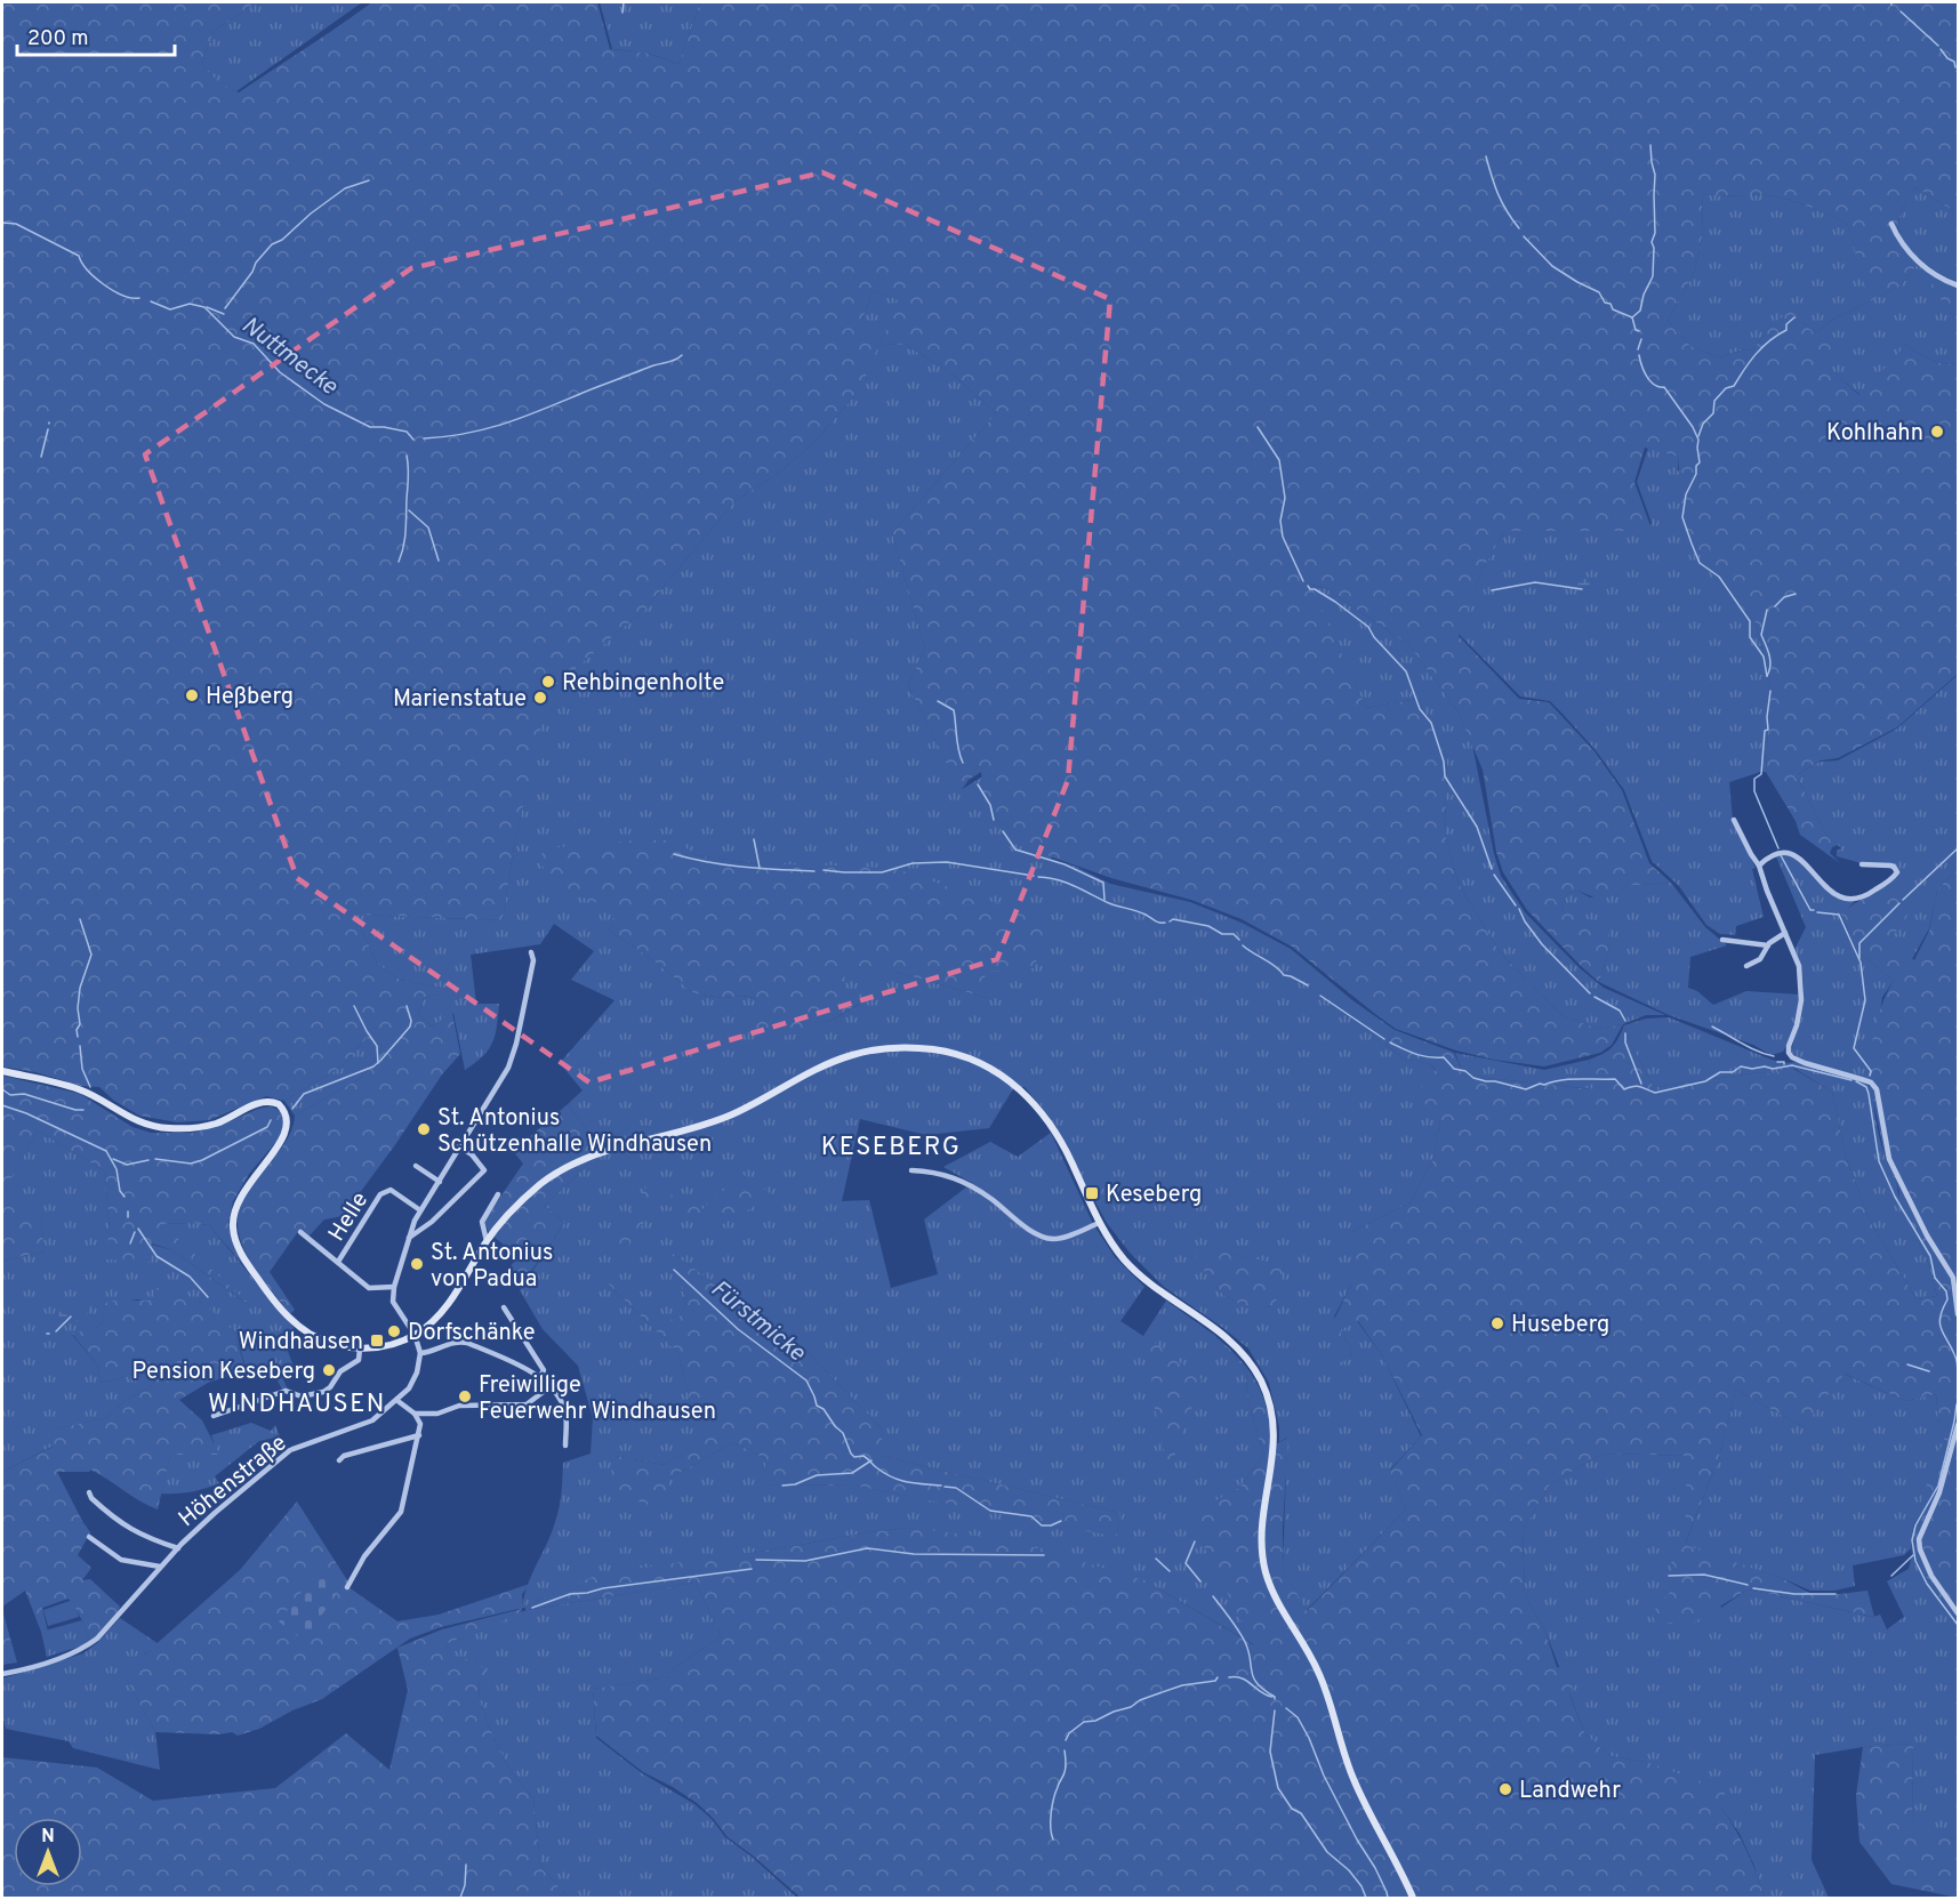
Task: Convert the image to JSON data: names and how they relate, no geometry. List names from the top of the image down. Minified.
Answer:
{"streets":{"street":["Helle","Höhenstraße"]},"districts":["KESEBERG","WINDHAUSEN"],"water":["Nuttmecke","Fürstmicke"],"places":{"other":["Kohlhahn","Rehbingenholte","Heßberg","Marienstatue","St. Antonius Schützenhalle Windhausen","St. Antonius von Padua","Huseberg","Dorfschänke","Pension Keseberg","Freiwillige Feuerwehr Windhausen","Landwehr"],"transit":["Keseberg","Windhausen"]},"scale_bar":"200 m","north":"top"}
